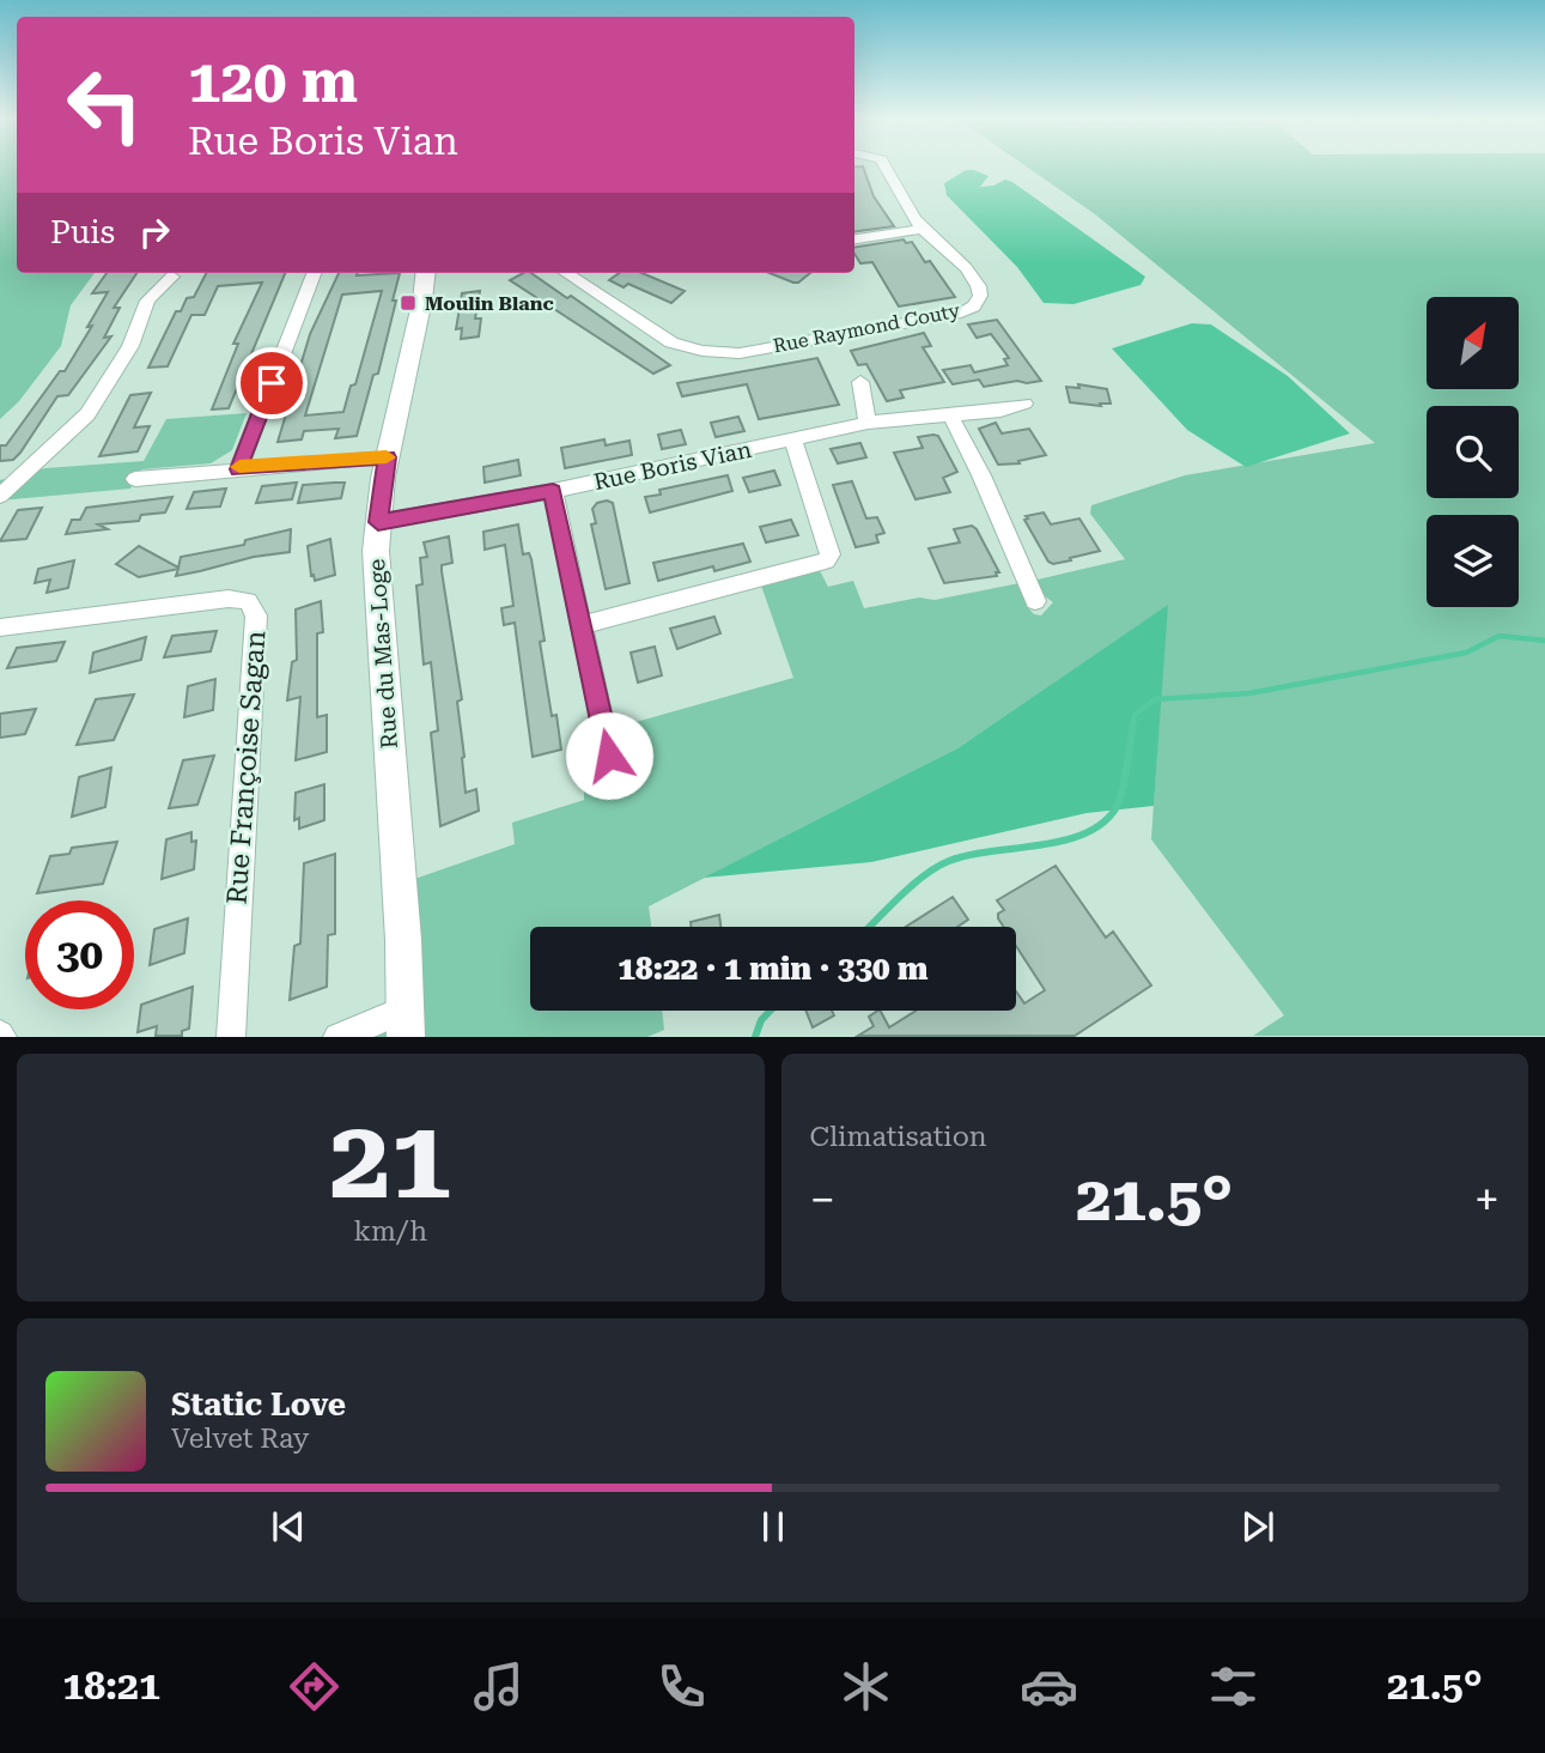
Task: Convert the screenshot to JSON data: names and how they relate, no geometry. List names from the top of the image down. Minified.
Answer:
{"streets":{"main road":["Rue du Mas-Loge"],"street":["Rue Raymond Couty","Rue Boris Vian","Rue Françoise Sagan"]},"crossings":[["Rue Boris Vian","Rue du Mas-Loge"]],"places":{"transit":["Moulin Blanc"]},"north":"top right","page":{"turn":["120 m","Rue Boris Vian"],"then":"Puis","limit":"30","trip":"18:22 · 1 min · 330 m","tile":[["21","km/h"],"Climatisation"],"heat":["−","21.5°","+"],"song":["Static Love","Velvet Ray"],"tabs":["18:21","21.5°"]}}
